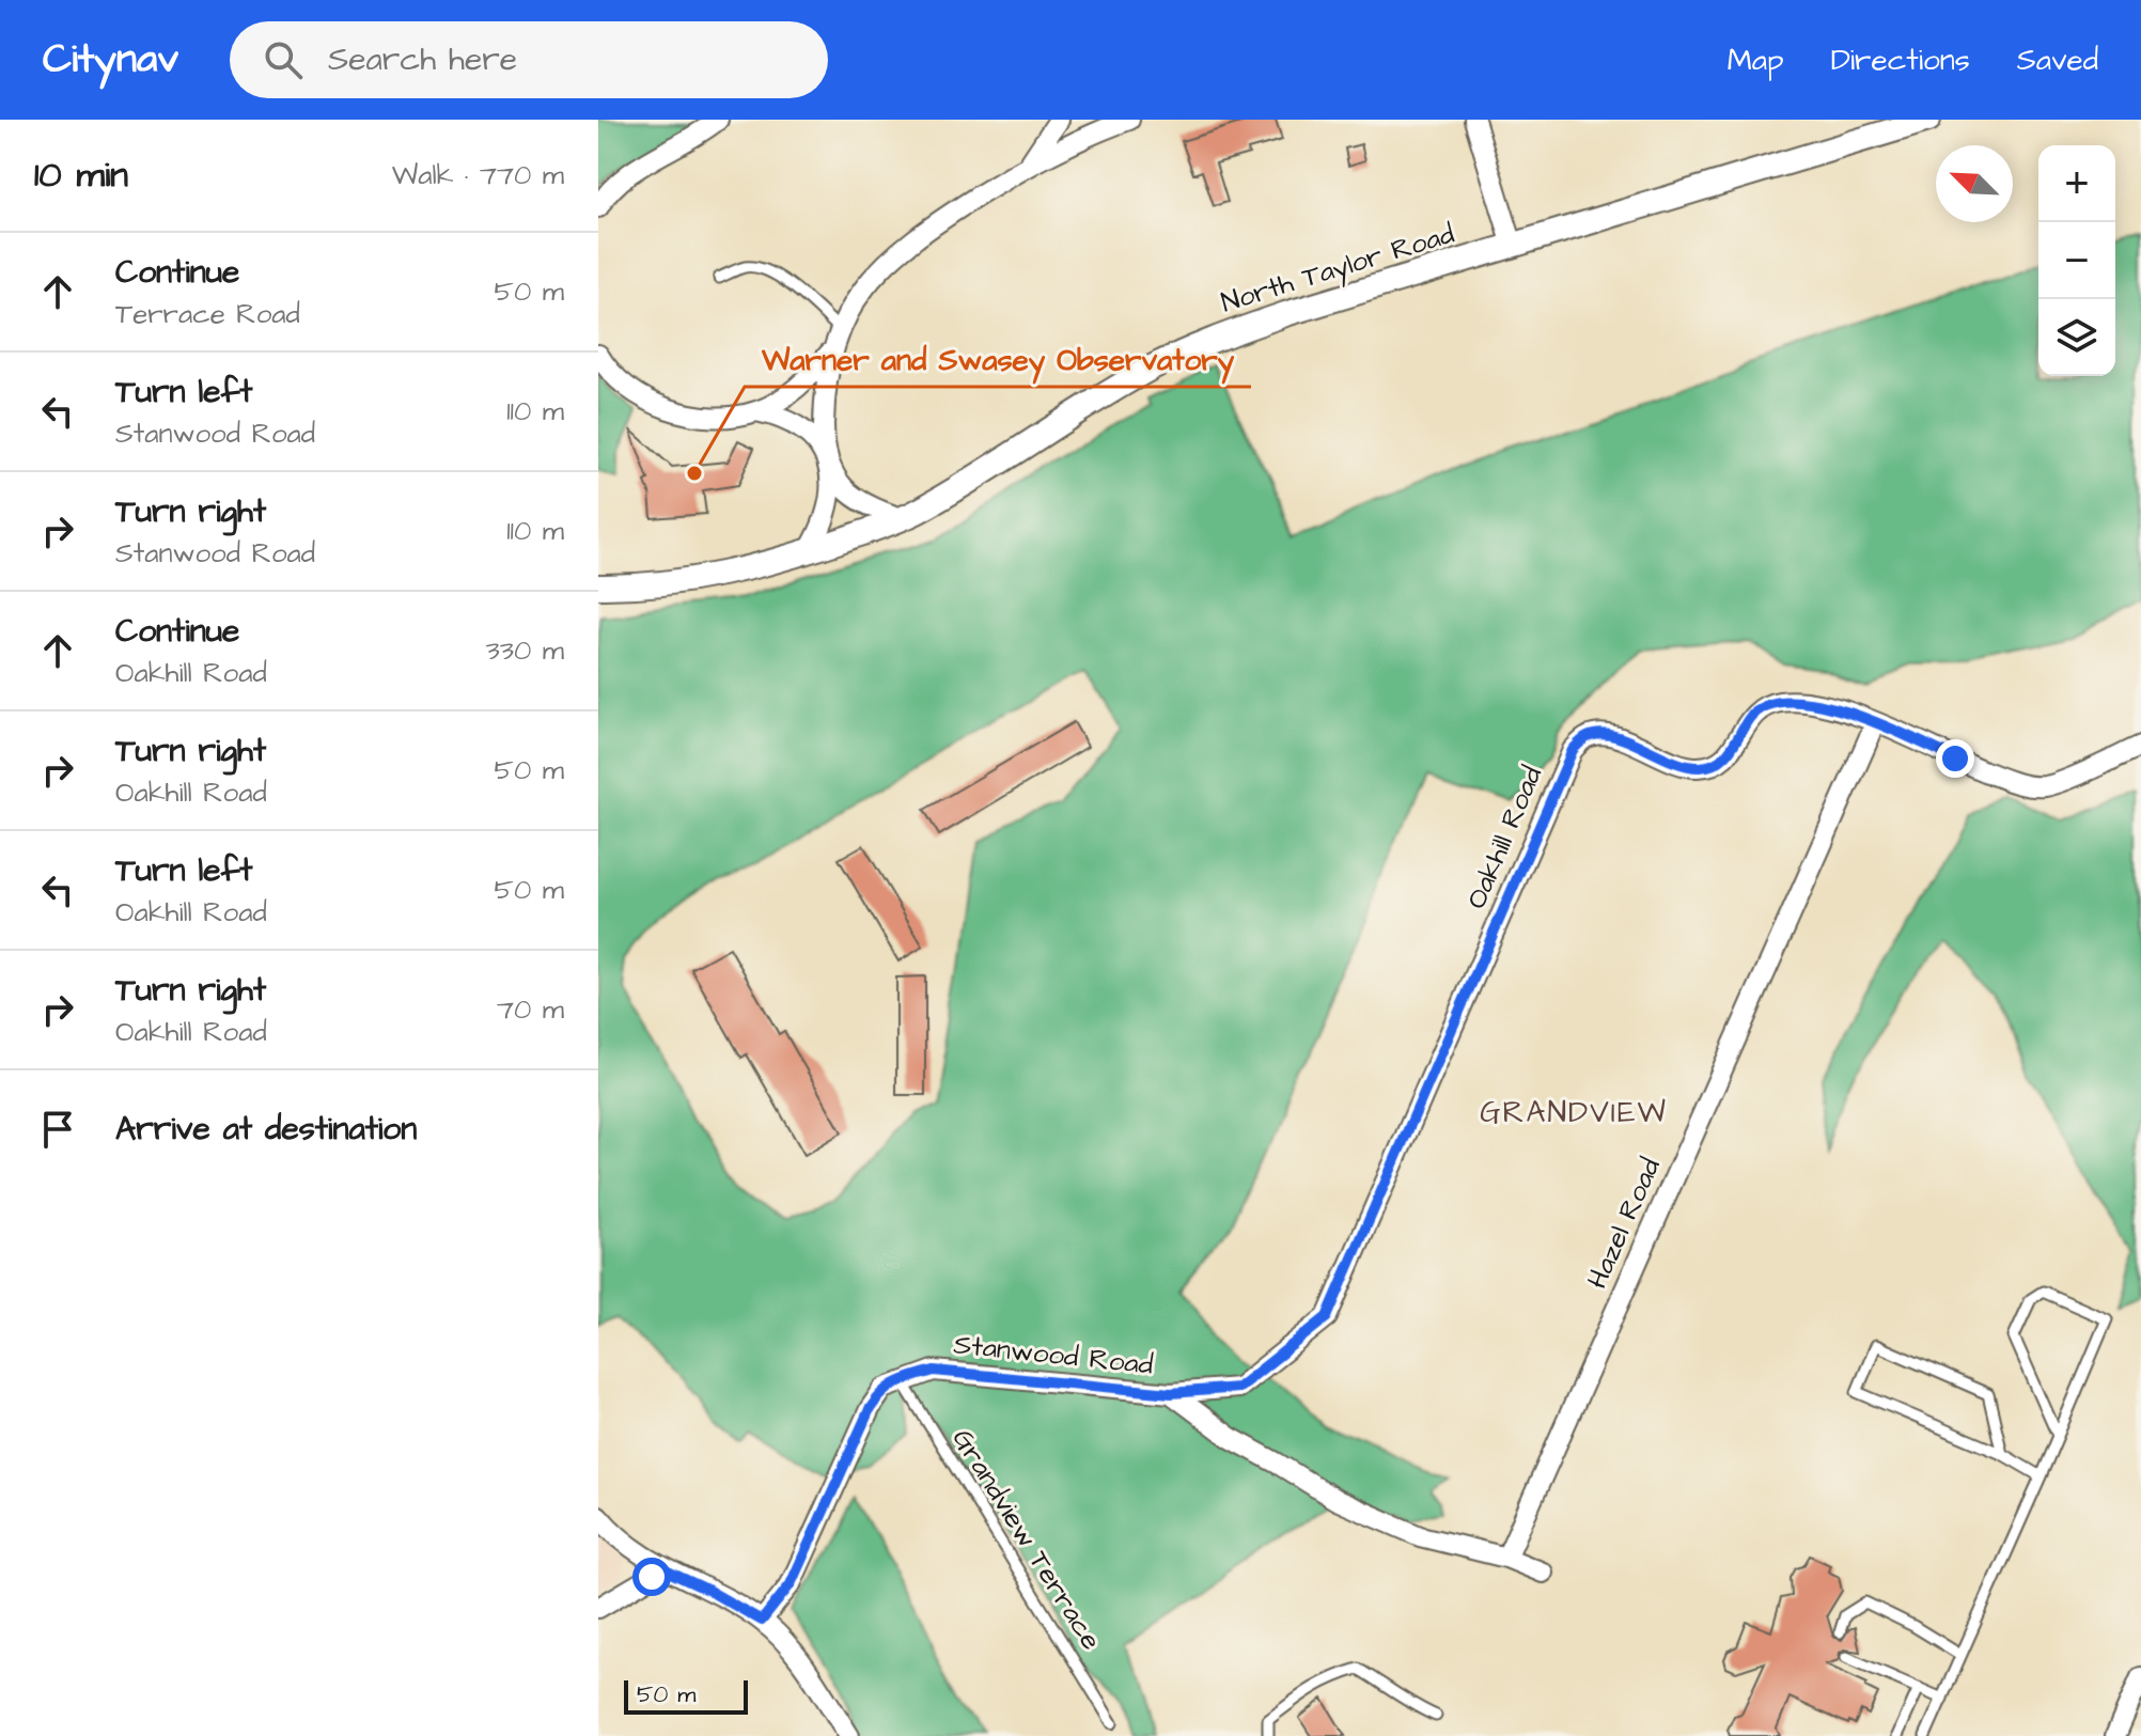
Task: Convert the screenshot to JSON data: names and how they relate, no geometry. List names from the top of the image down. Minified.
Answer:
{"streets":{"street":["North Taylor Road","Oakhill Road","Hazel Road","Stanwood Road"],"lane":["Grandview Terrace"]},"crossings":[["Oakhill Road","Hazel Road"],["Oakhill Road","Stanwood Road"],["Hazel Road","Stanwood Road"],["Stanwood Road","Grandview Terrace"]],"districts":["GRANDVIEW"],"places":["Warner and Swasey Observatory"],"scale_bar":"50 m","north":"top left","page":{"header":"Citynav","search":"Search here","nav":["Map","Directions","Saved"],"heading":["10 min","Walk · 770 m"],"map_buttons":["+","−"],"list":[["Continue","Terrace Road","50 m"],["Turn left","Stanwood Road","110 m"],["Turn right","Stanwood Road","110 m"],["Continue","Oakhill Road","330 m"],["Turn right","Oakhill Road","50 m"],["Turn left","Oakhill Road","50 m"],["Turn right","Oakhill Road","70 m"],"Arrive at destination"],"scale":"50 m"}}
